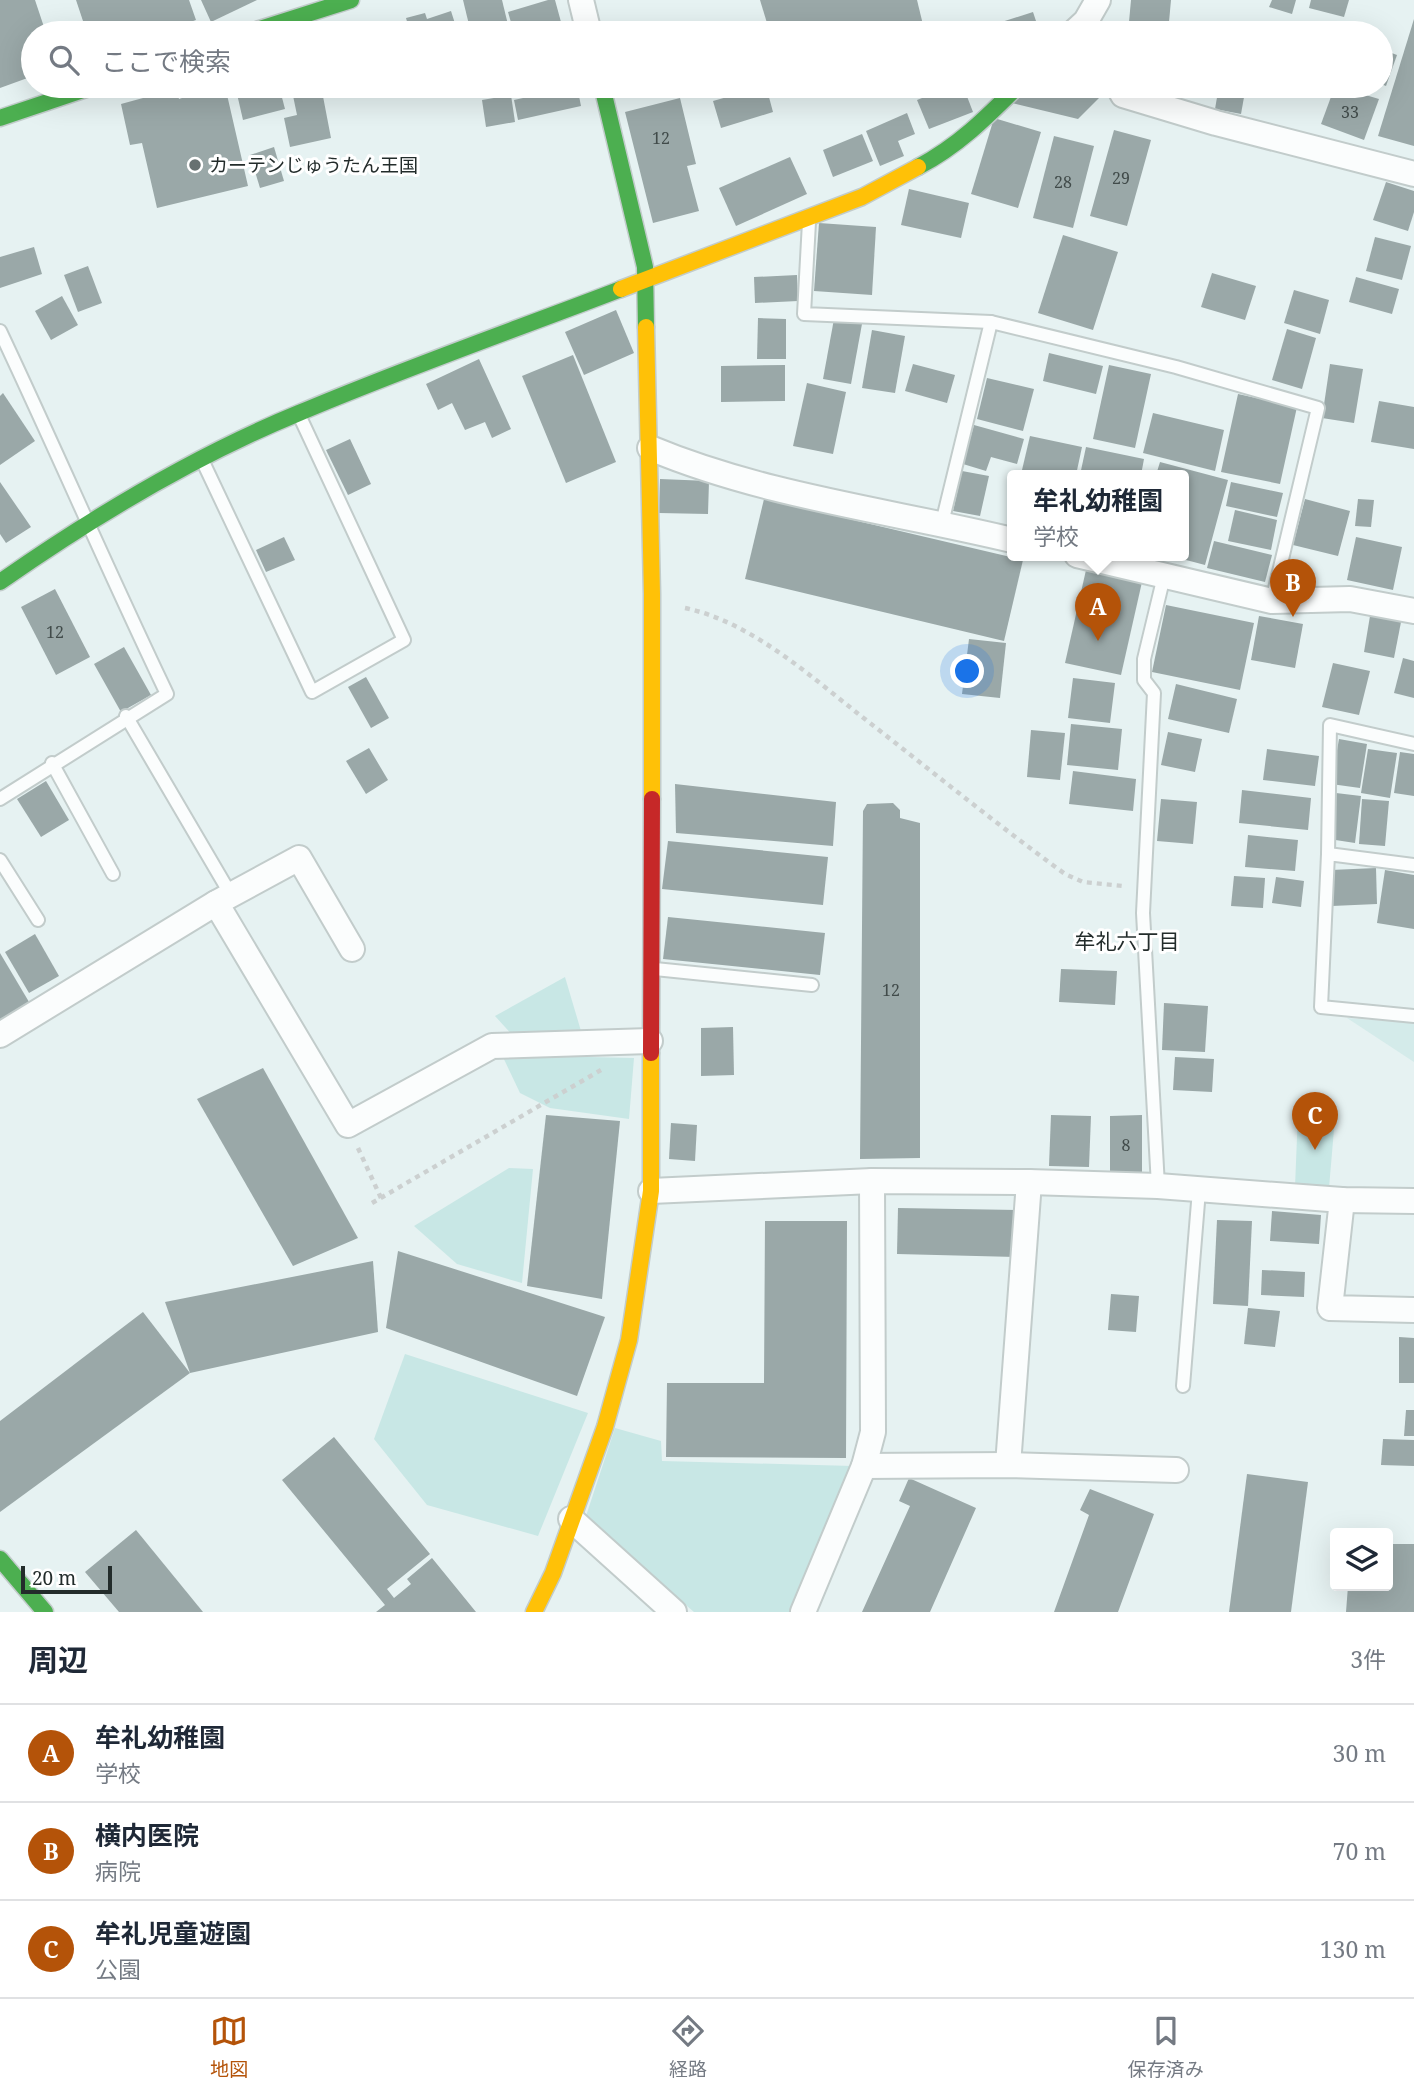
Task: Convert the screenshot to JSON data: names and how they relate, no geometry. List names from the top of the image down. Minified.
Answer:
{"districts":["牟礼六丁目"],"places":["カーテンじゅうたん王国"],"house_numbers":["33","12","29","28","12","12","8"],"scale_bar":"20 m","page":{"search":"ここで検索","popup":["牟礼幼稚園","学校"],"pins":["B","A","C"],"scale":"20 m","heading":["周辺","3件"],"list":[{"mark":"A","name":"牟礼幼稚園","note":"学校","value":"30 m"},{"mark":"B","name":"横内医院","note":"病院","value":"70 m"},{"mark":"C","name":"牟礼児童遊園","note":"公園","value":"130 m"}],"nav":["地図","経路","保存済み"]}}
